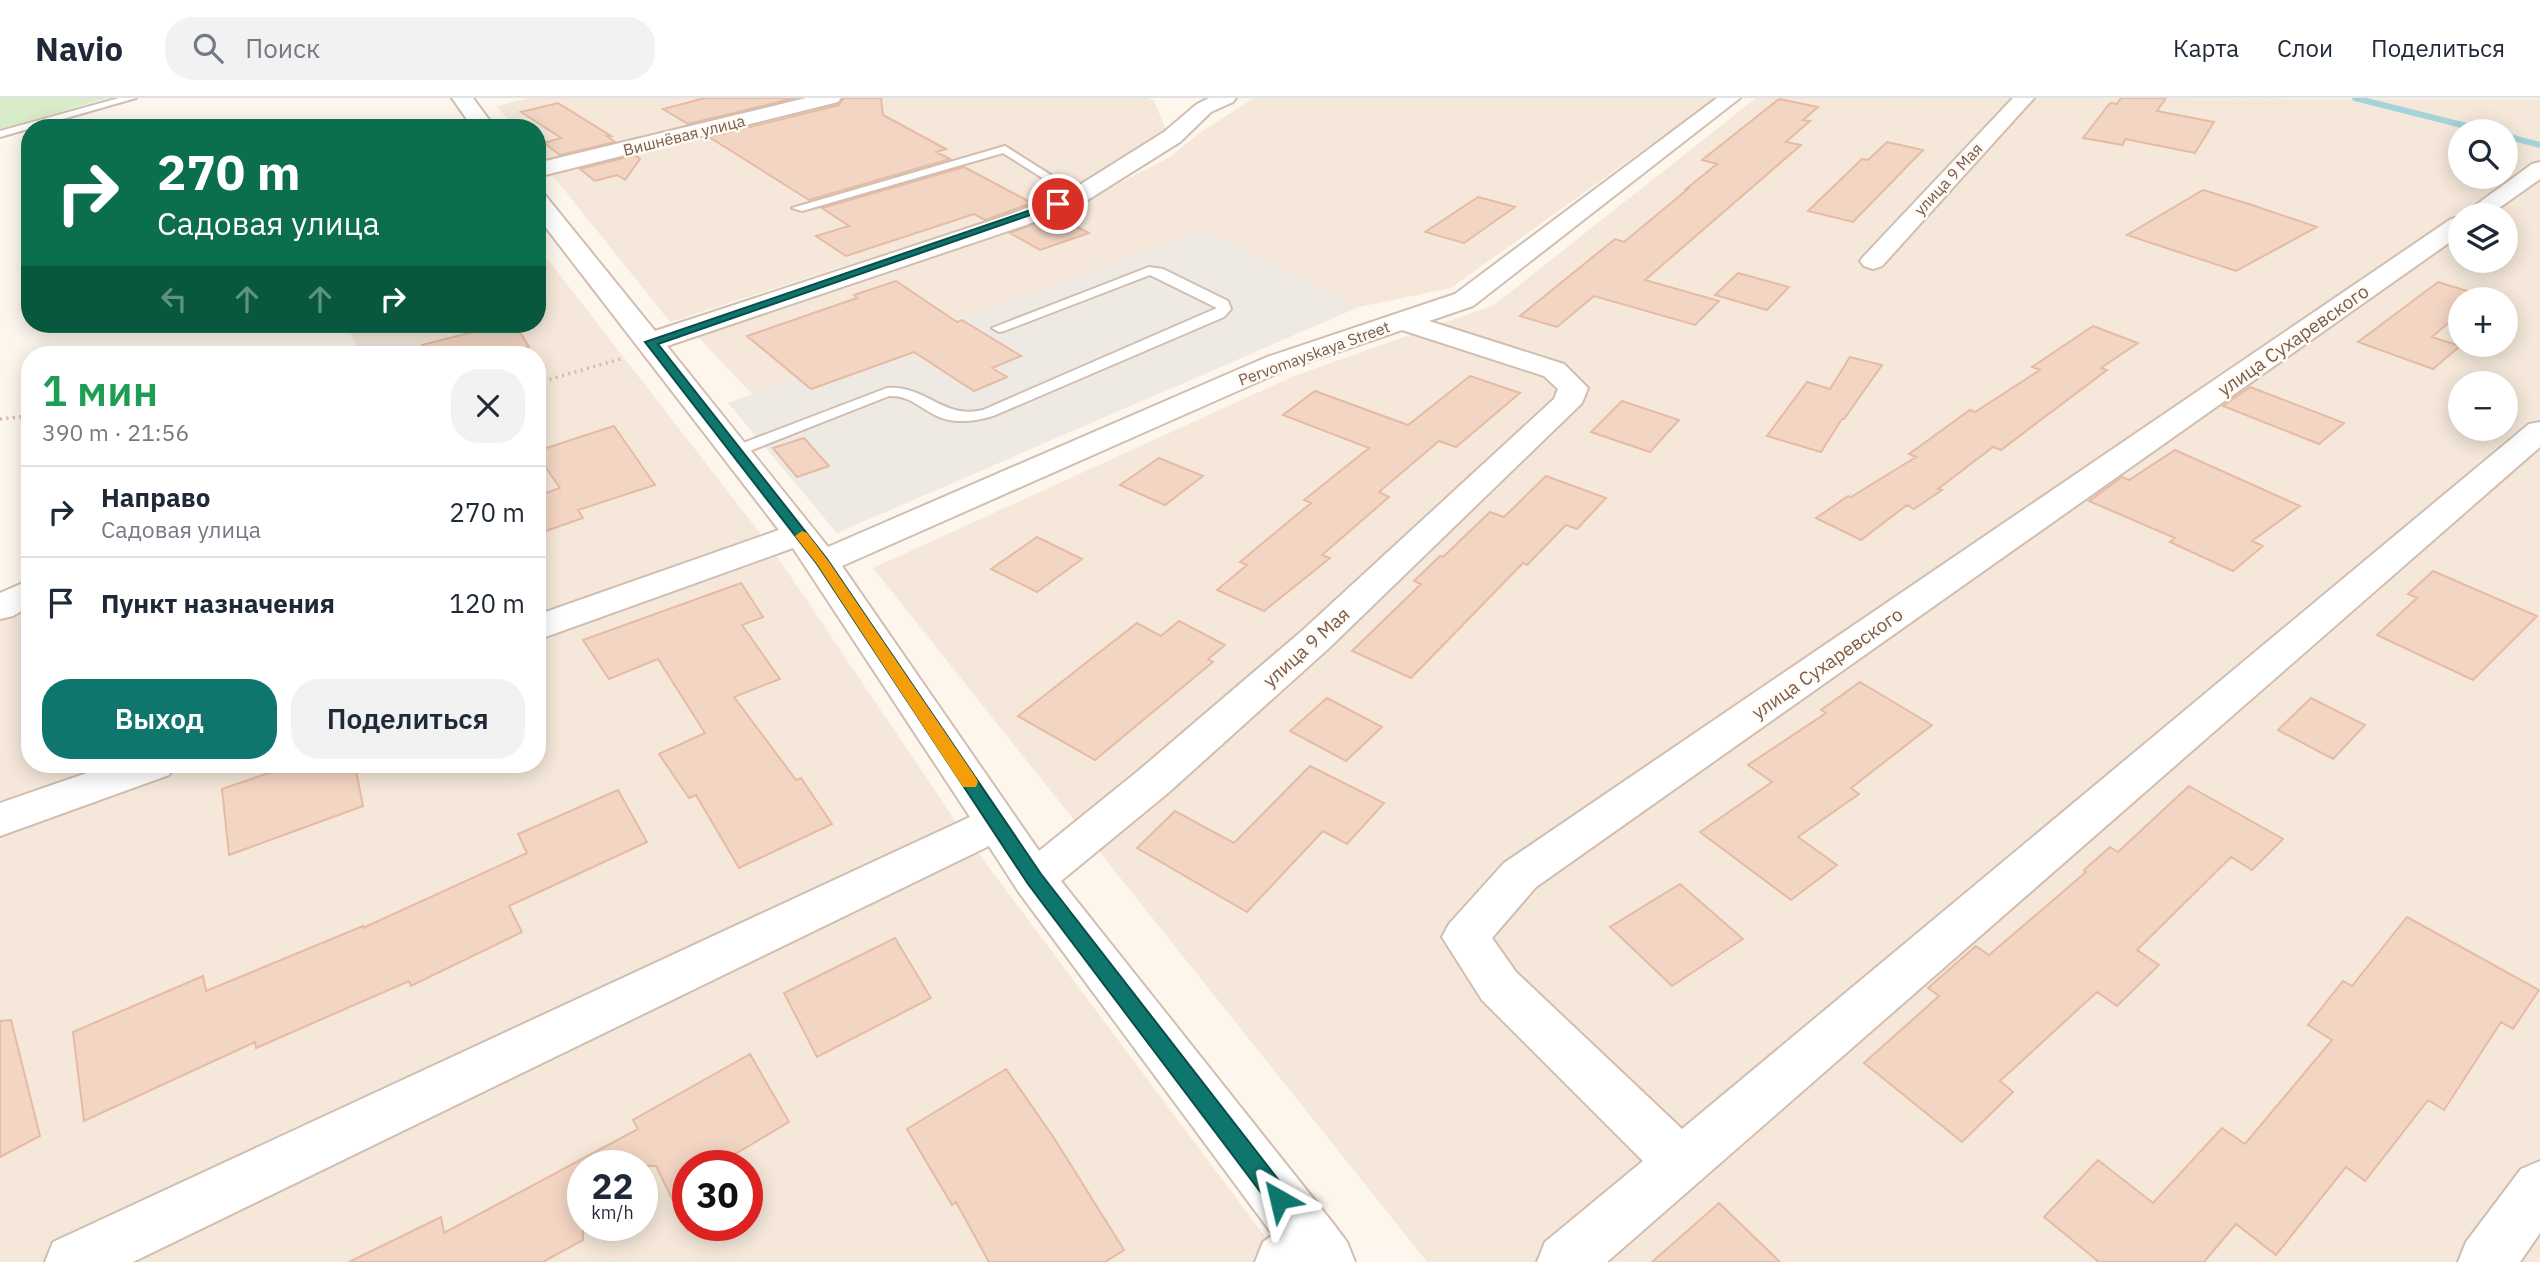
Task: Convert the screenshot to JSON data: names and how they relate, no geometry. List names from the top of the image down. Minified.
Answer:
{"streets":{"street":["Вишнёвая улица","улица 9 Мая","улица Сухаревского","Pervomayskaya Street"]},"crossings":[["улица 9 Мая","Pervomayskaya Street"]],"page":{"header":"Navio","search":"Поиск","nav":["Карта","Слои","Поделиться"],"map_buttons":["+","−"],"turn":["270 m","Садовая улица"],"heading":["1 мин","390 m · 21:56"],"list":[{"name":"Направо","note":"Садовая улица","value":"270 m"},{"name":"Пункт назначения","value":"120 m"}],"buttons":["Выход","Поделиться"],"speed":"22 km/h","limit":"30"}}
